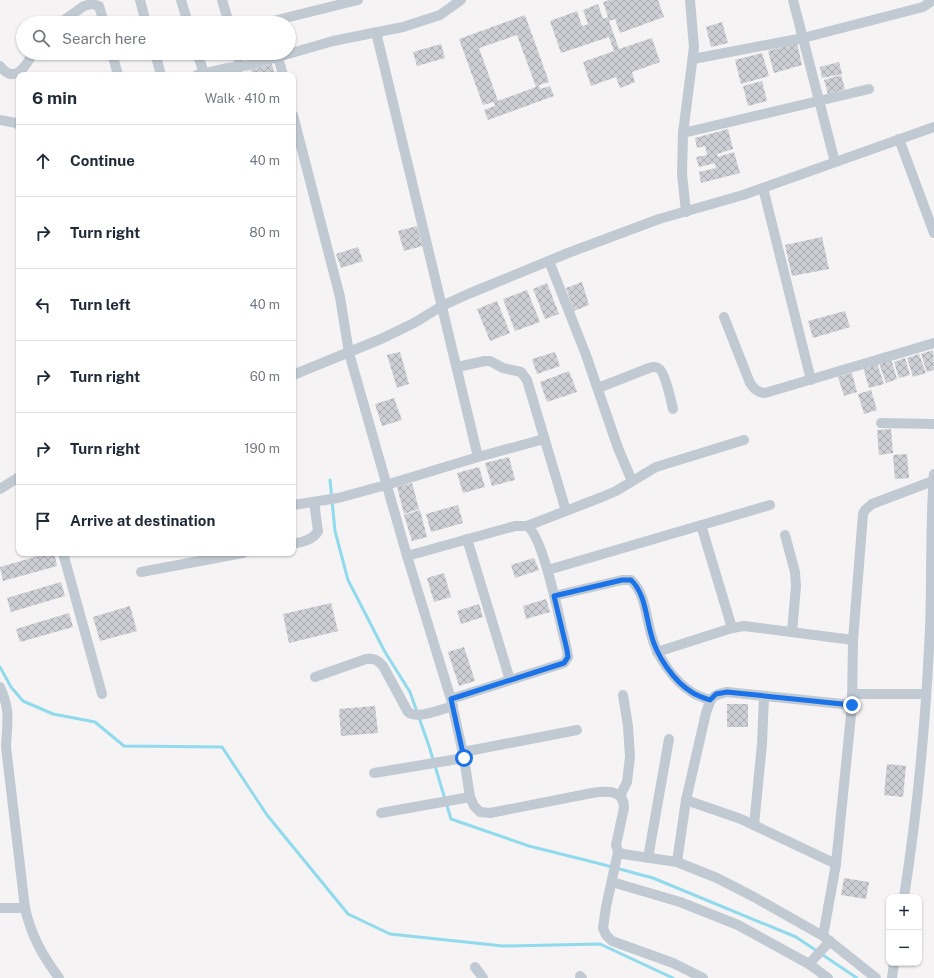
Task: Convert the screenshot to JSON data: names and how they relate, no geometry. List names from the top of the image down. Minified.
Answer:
{"page":{"search":"Search here","heading":["6 min","Walk · 410 m"],"list":[["Continue","40 m"],["Turn right","80 m"],["Turn left","40 m"],["Turn right","60 m"],["Turn right","190 m"],"Arrive at destination"],"map_buttons":["+","−"]}}
